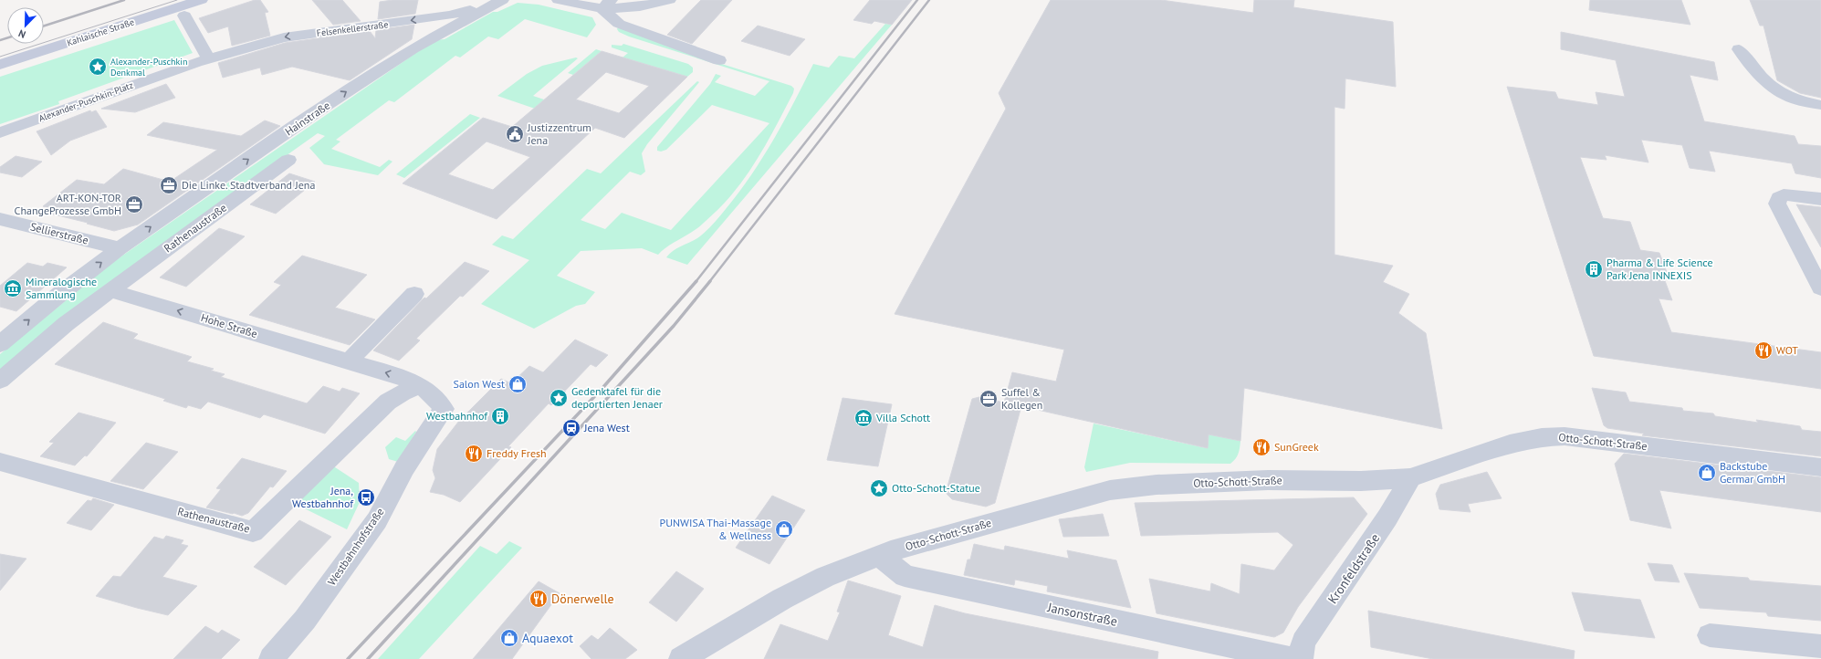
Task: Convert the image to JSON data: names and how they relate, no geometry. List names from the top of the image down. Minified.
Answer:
{"streets":{"main road":["Kahlaische Straße"],"street":["Felsenkellerstraße","Alexander-Puschkin-Platz","Hainstraße","Rathenaustraße","Sellierstraße","Hohe Straße","Otto-Schott-Straße","Westbahnhofstraße","Kronfeldstraße","Jansonstraße"]},"crossings":[["Felsenkellerstraße","Alexander-Puschkin-Platz"],["Hainstraße","Sellierstraße"],["Rathenaustraße","Hohe Straße"],["Hohe Straße","Westbahnhofstraße"],["Otto-Schott-Straße","Kronfeldstraße"],["Otto-Schott-Straße","Jansonstraße"]],"one_way":["Felsenkellerstraße","Hainstraße","Hohe Straße"],"places":{"place":["Alexander-Puschkin Denkmal","Gedenktafel für die deportierten Jenaer","Otto-Schott-Statue"],"public building":["Justizzentrum Jena"],"office":["Die Linke. Stadtverband Jena","ART-KON-TOR ChangeProzesse GmbH","Suffel & Kollegen"],"building":["Pharma & Life Science Park Jena INNEXIS","Westbahnhof"],"museum":["Mineralogische Sammlung","Villa Schott"],"restaurant":["WOT","SunGreek","Freddy Fresh","Dönerwelle"],"shop":["Salon West","Backstube Germar GmbH","PUNWISA Thai-Massage & Wellness","Aquaexot"],"station":["Jena West"],"bus stop":["Jena, Westbahnhof"]},"north":"bottom left"}
